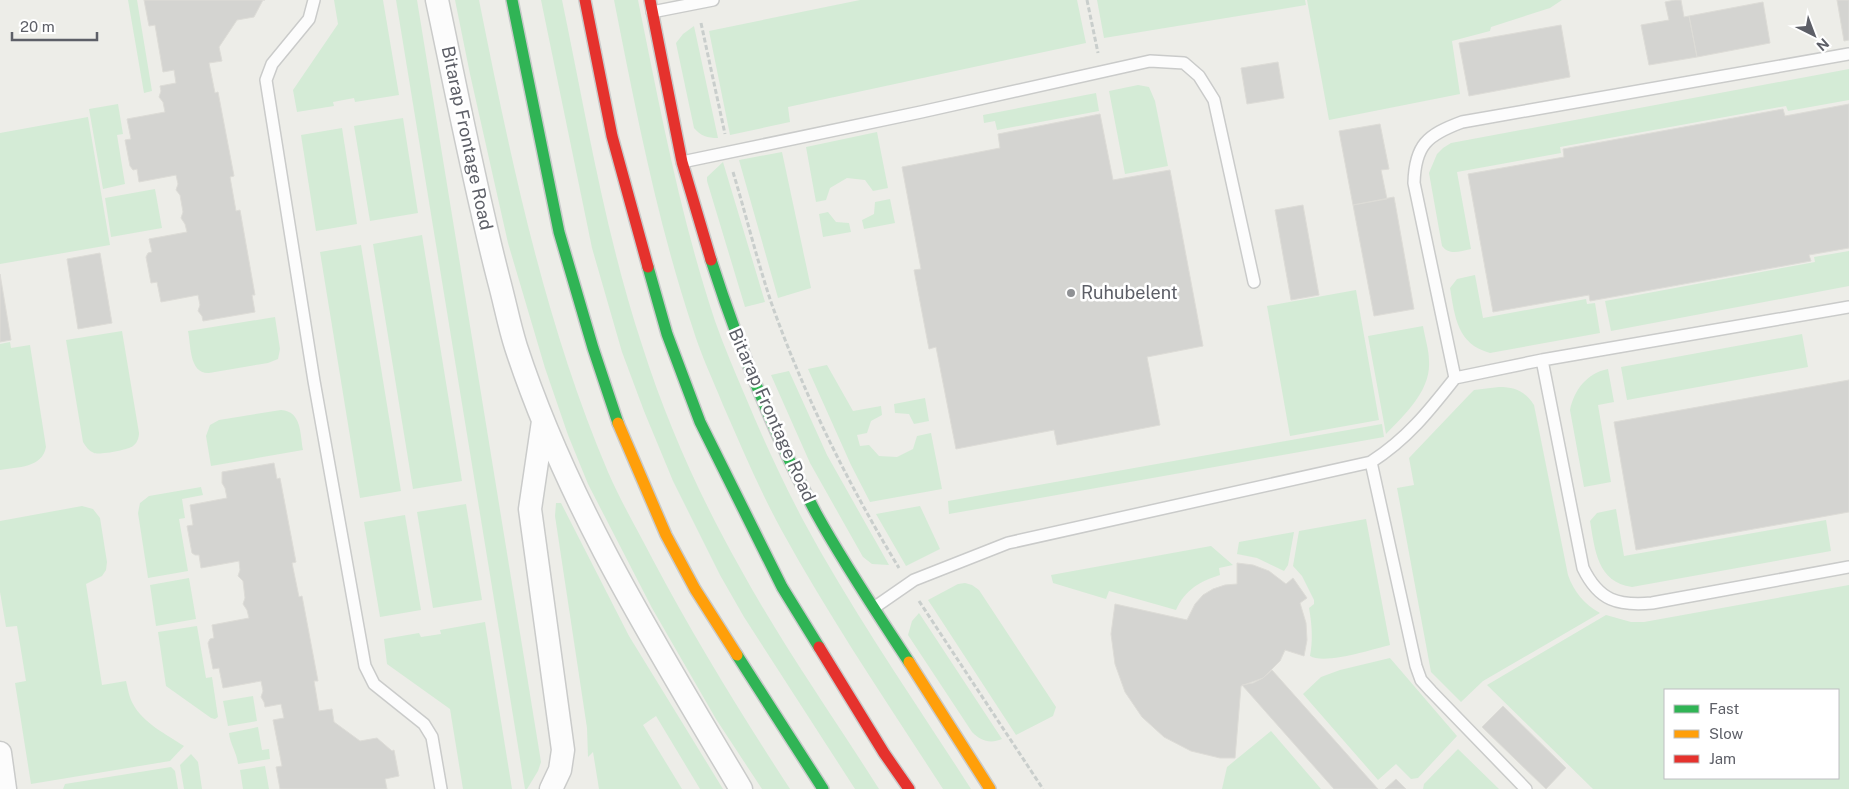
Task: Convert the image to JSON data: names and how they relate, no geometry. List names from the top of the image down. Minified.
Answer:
{"streets":{"main road":["Bitarap Frontage Road"]},"places":["Ruhubelent"],"legend":["Fast","Slow","Jam"],"scale_bar":"20 m","north":"bottom right"}
